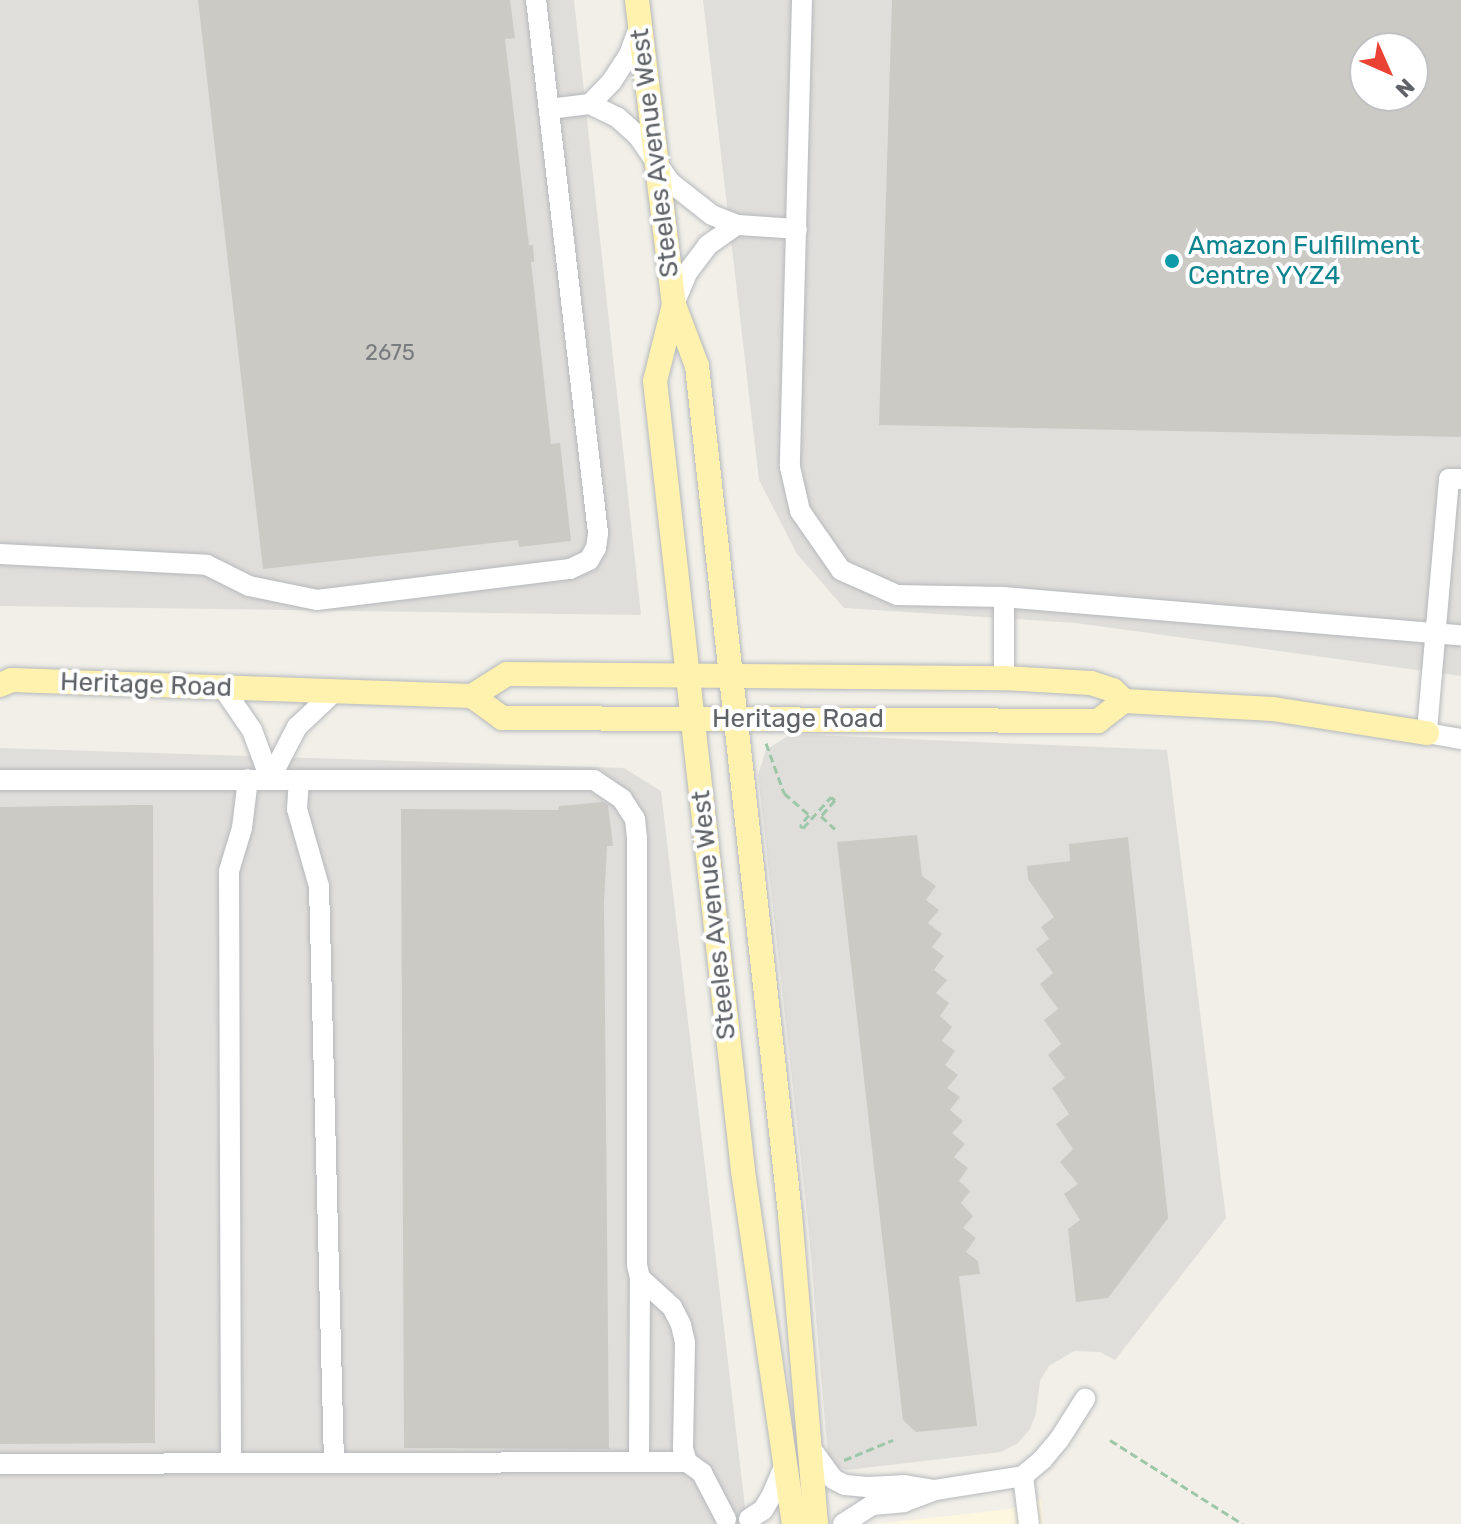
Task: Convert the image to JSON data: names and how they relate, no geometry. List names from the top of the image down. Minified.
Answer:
{"streets":{"main road":["Steeles Avenue West","Heritage Road"]},"crossings":[["Steeles Avenue West","Heritage Road"]],"places":["Amazon Fulfillment Centre YYZ4"],"house_numbers":["2675"],"north":"bottom right"}
